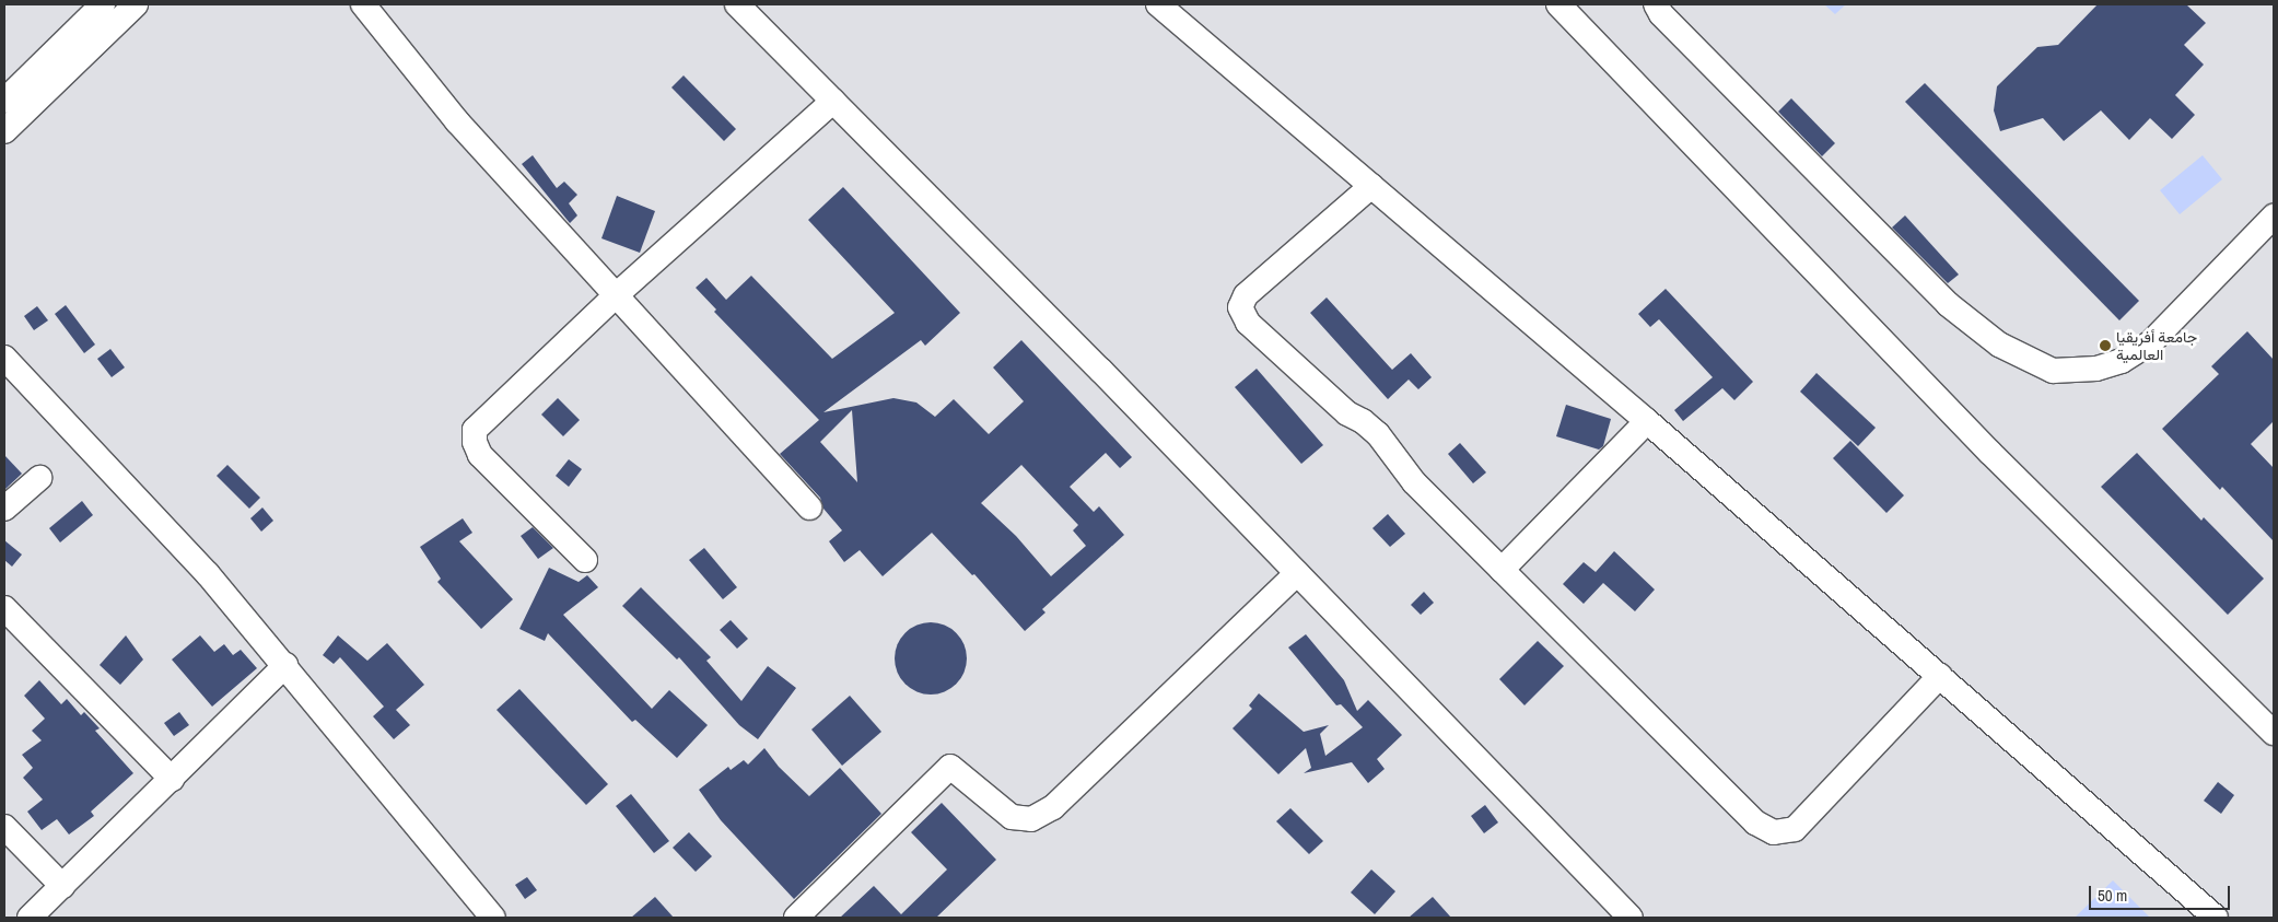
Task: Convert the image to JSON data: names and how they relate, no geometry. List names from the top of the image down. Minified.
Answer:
{"places":["جامعة أفريقيا العالمية"],"scale_bar":"50 m"}
